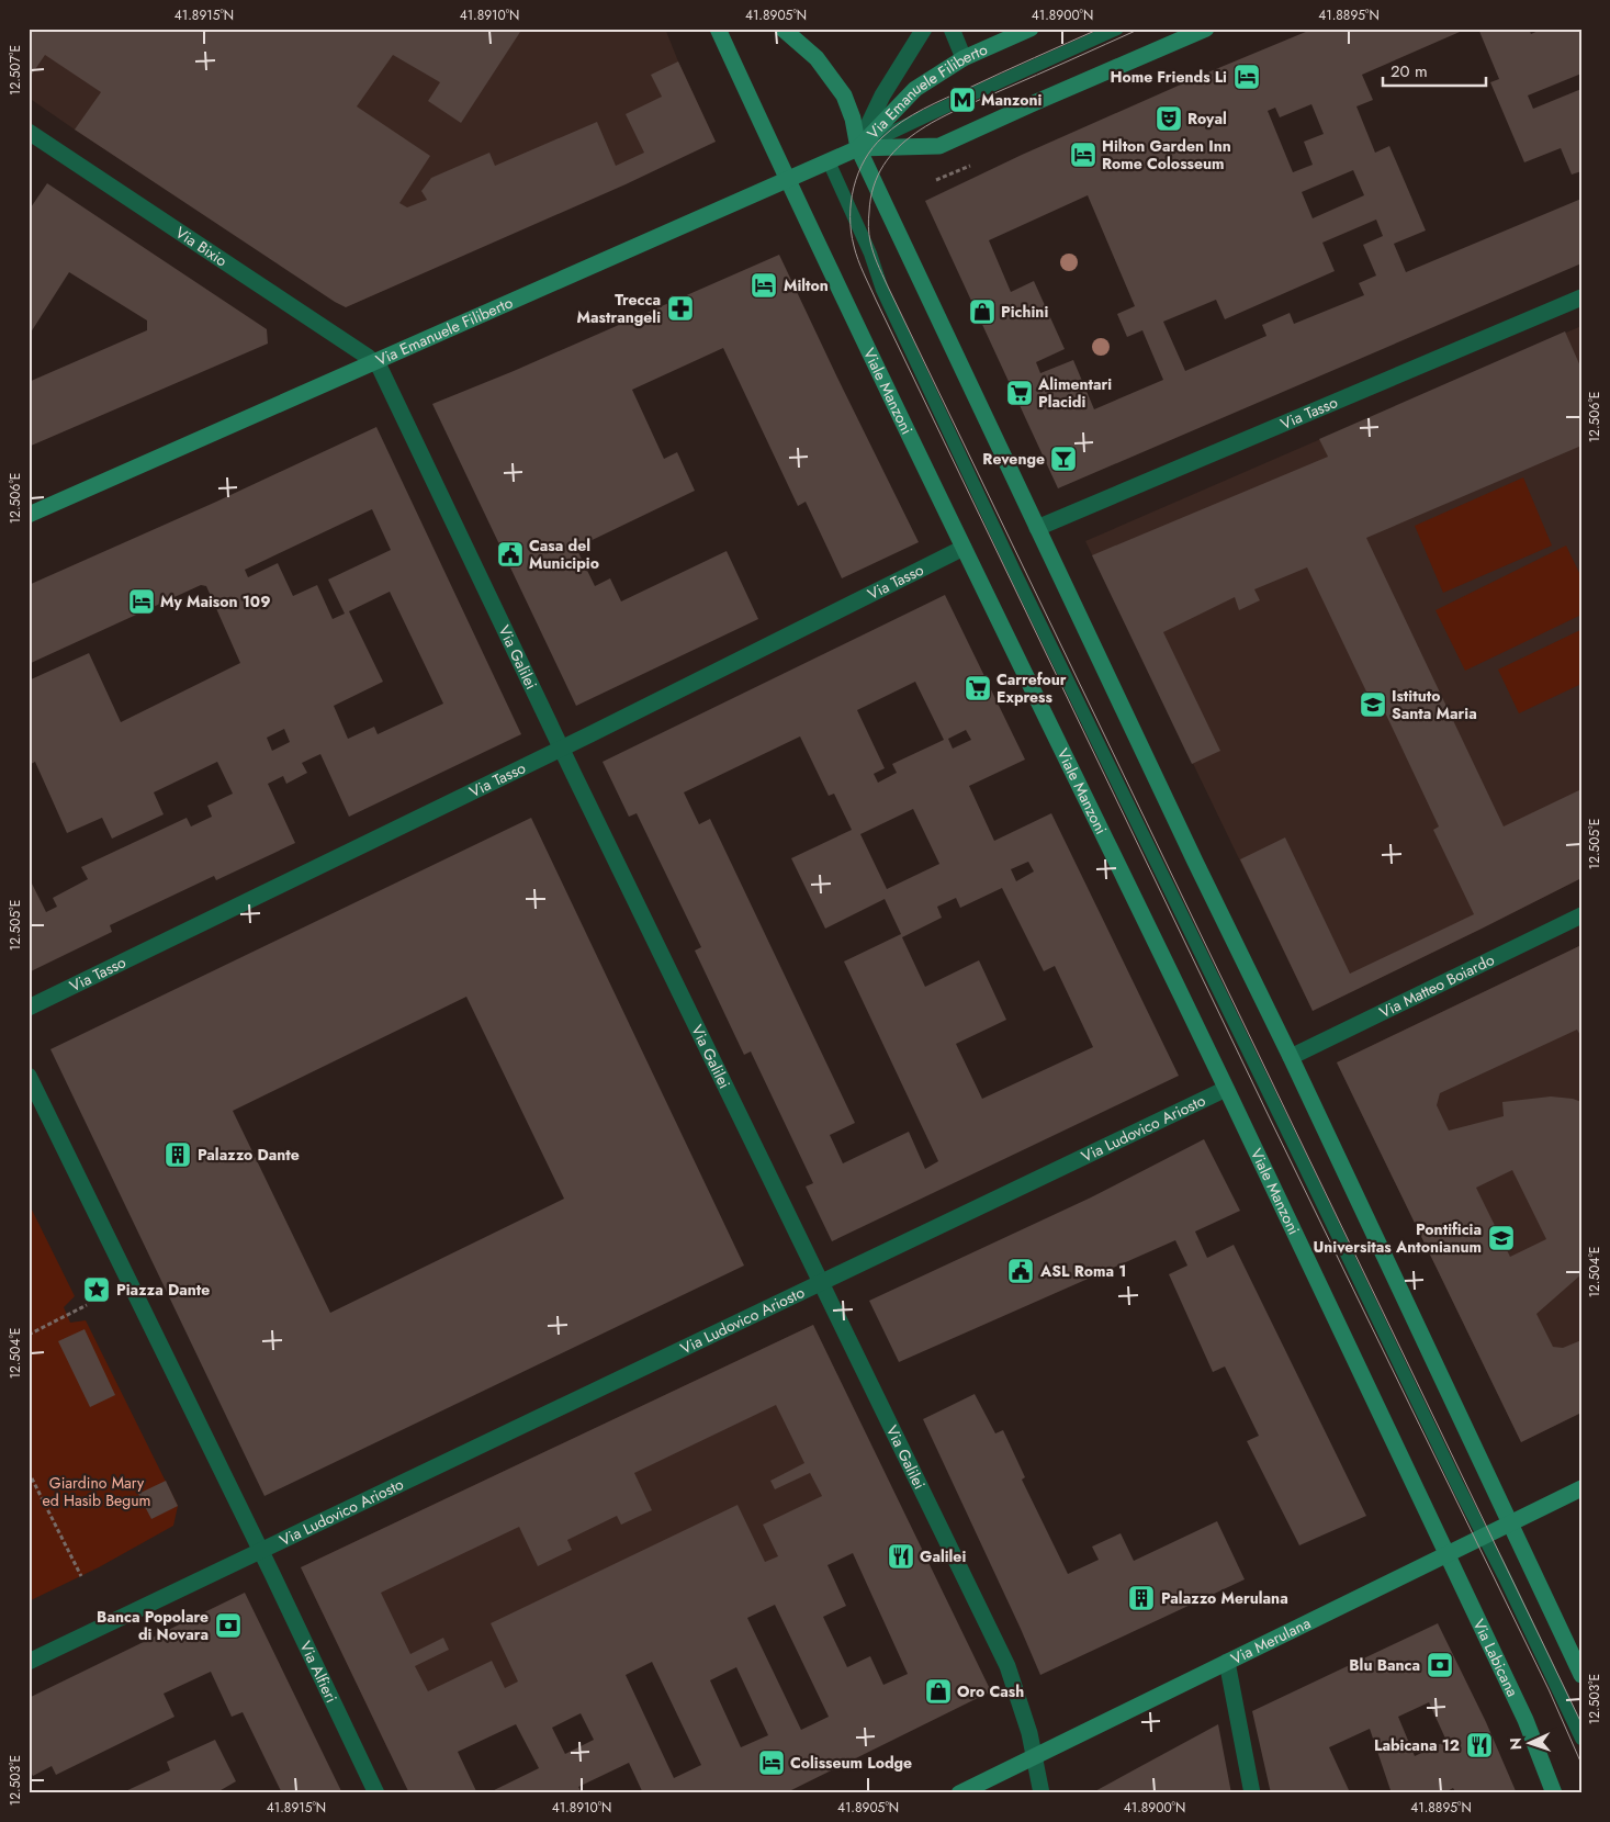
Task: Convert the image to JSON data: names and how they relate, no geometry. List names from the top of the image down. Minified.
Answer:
{"streets":{"main road":["Via Emanuele Filiberto","Viale Manzoni","Via Merulana","Via Labicana"],"street":["Via Bixio","Via Tasso","Via Galilei","Via Matteo Boiardo","Via Ludovico Ariosto","Via Alfieri"]},"crossings":[["Via Emanuele Filiberto","Via Bixio"],["Via Emanuele Filiberto","Viale Manzoni"],["Via Emanuele Filiberto","Via Galilei"],["Via Bixio","Via Galilei"],["Viale Manzoni","Via Tasso"],["Viale Manzoni","Via Ludovico Ariosto"],["Viale Manzoni","Via Merulana"],["Viale Manzoni","Via Labicana"],["Via Tasso","Via Galilei"],["Via Galilei","Via Ludovico Ariosto"],["Via Galilei","Via Merulana"],["Via Ludovico Ariosto","Via Alfieri"],["Via Merulana","Via Labicana"]],"parks":["Giardino Mary ed Hasib Begum"],"places":{"hotel":["Home Friends Li","Hilton Garden Inn Rome Colosseum","Milton","My Maison 109","Colisseum Lodge"],"metro station":["Manzoni"],"theatre":["Royal"],"pharmacy":["Trecca Mastrangeli"],"shop":["Pichini","Oro Cash"],"supermarket":["Alimentari Placidi","Carrefour Express"],"bar":["Revenge"],"public building":["Casa del Municipio","ASL Roma 1"],"school or university":["Istituto Santa Maria","Pontificia Universitas Antonianum"],"building":["Palazzo Dante","Palazzo Merulana"],"place":["Piazza Dante"],"restaurant":["Galilei","Labicana 12"],"bank":["Banca Popolare di Novara","Blu Banca"]},"scale_bar":"20 m","north":"left","coordinates":["41.8915°N","41.8910°N","41.8905°N","41.8900°N","41.8895°N","12.507°E","12.506°E","12.505°E","12.504°E","12.503°E"]}
